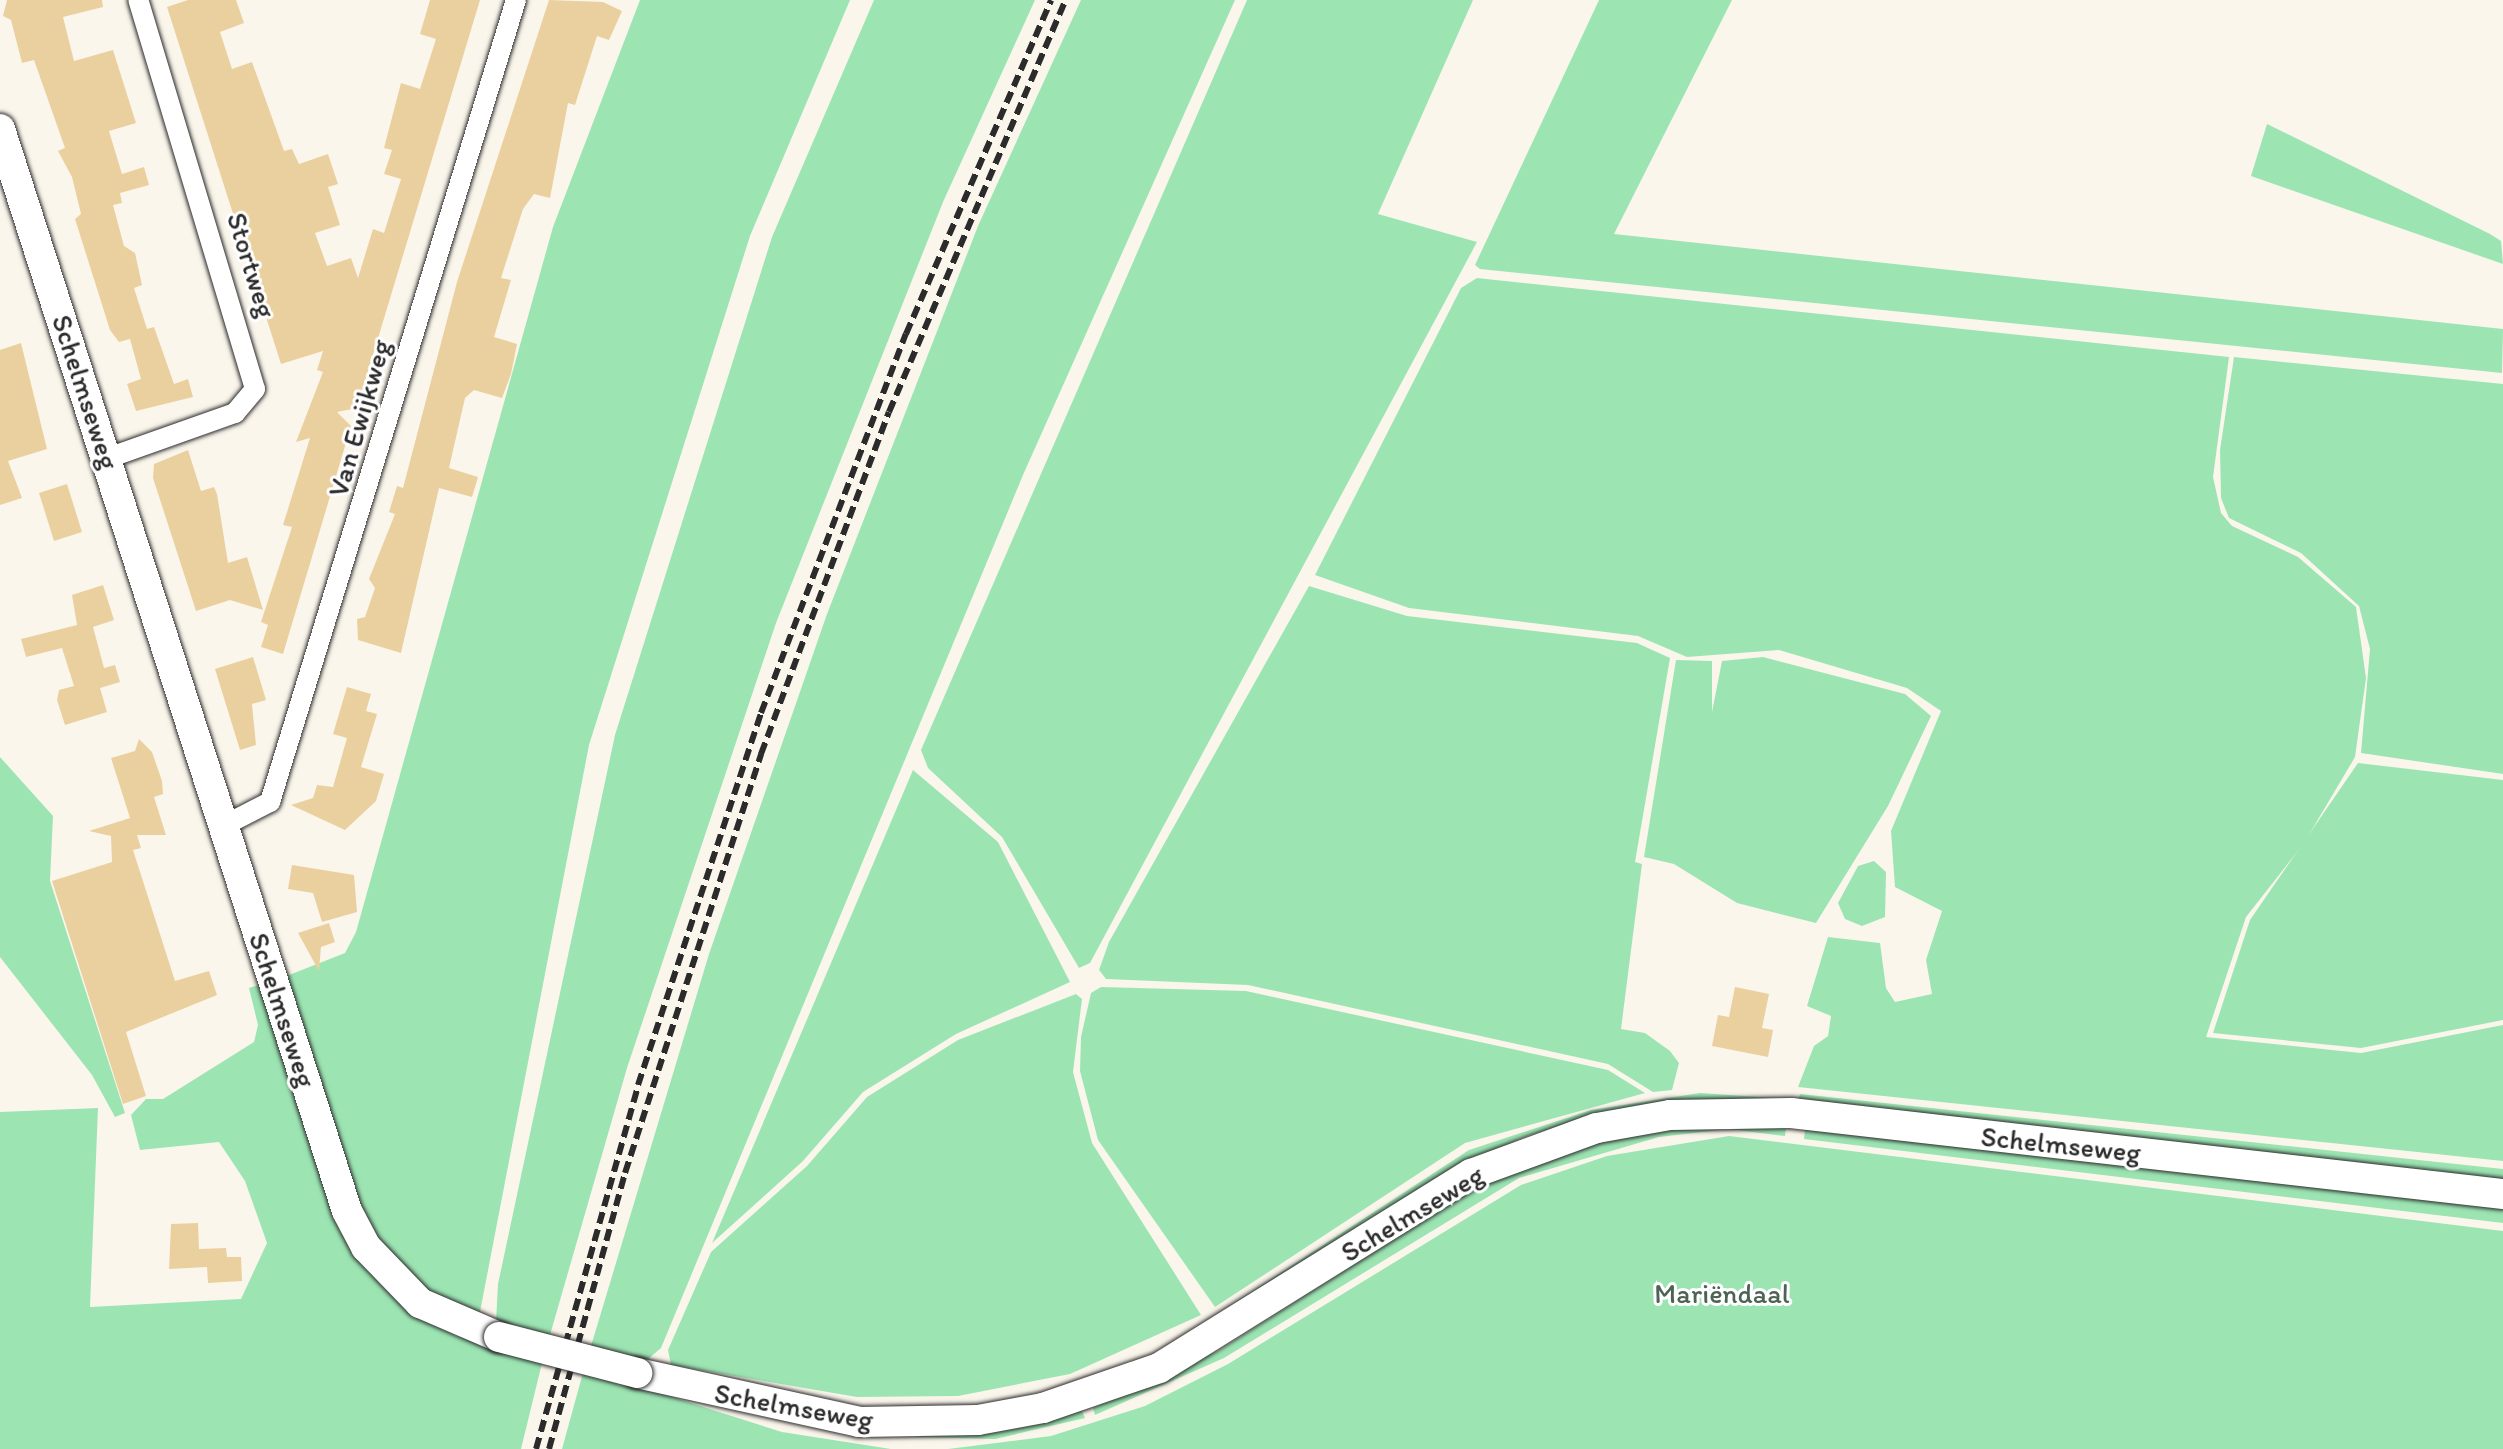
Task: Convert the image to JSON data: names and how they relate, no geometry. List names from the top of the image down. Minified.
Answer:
{"streets":{"main road":["Schelmseweg"],"street":["Stortweg","Van Ewijkweg"]},"crossings":[["Stortweg","Schelmseweg"],["Schelmseweg","Van Ewijkweg"]],"parks":["Mariëndaal"]}
